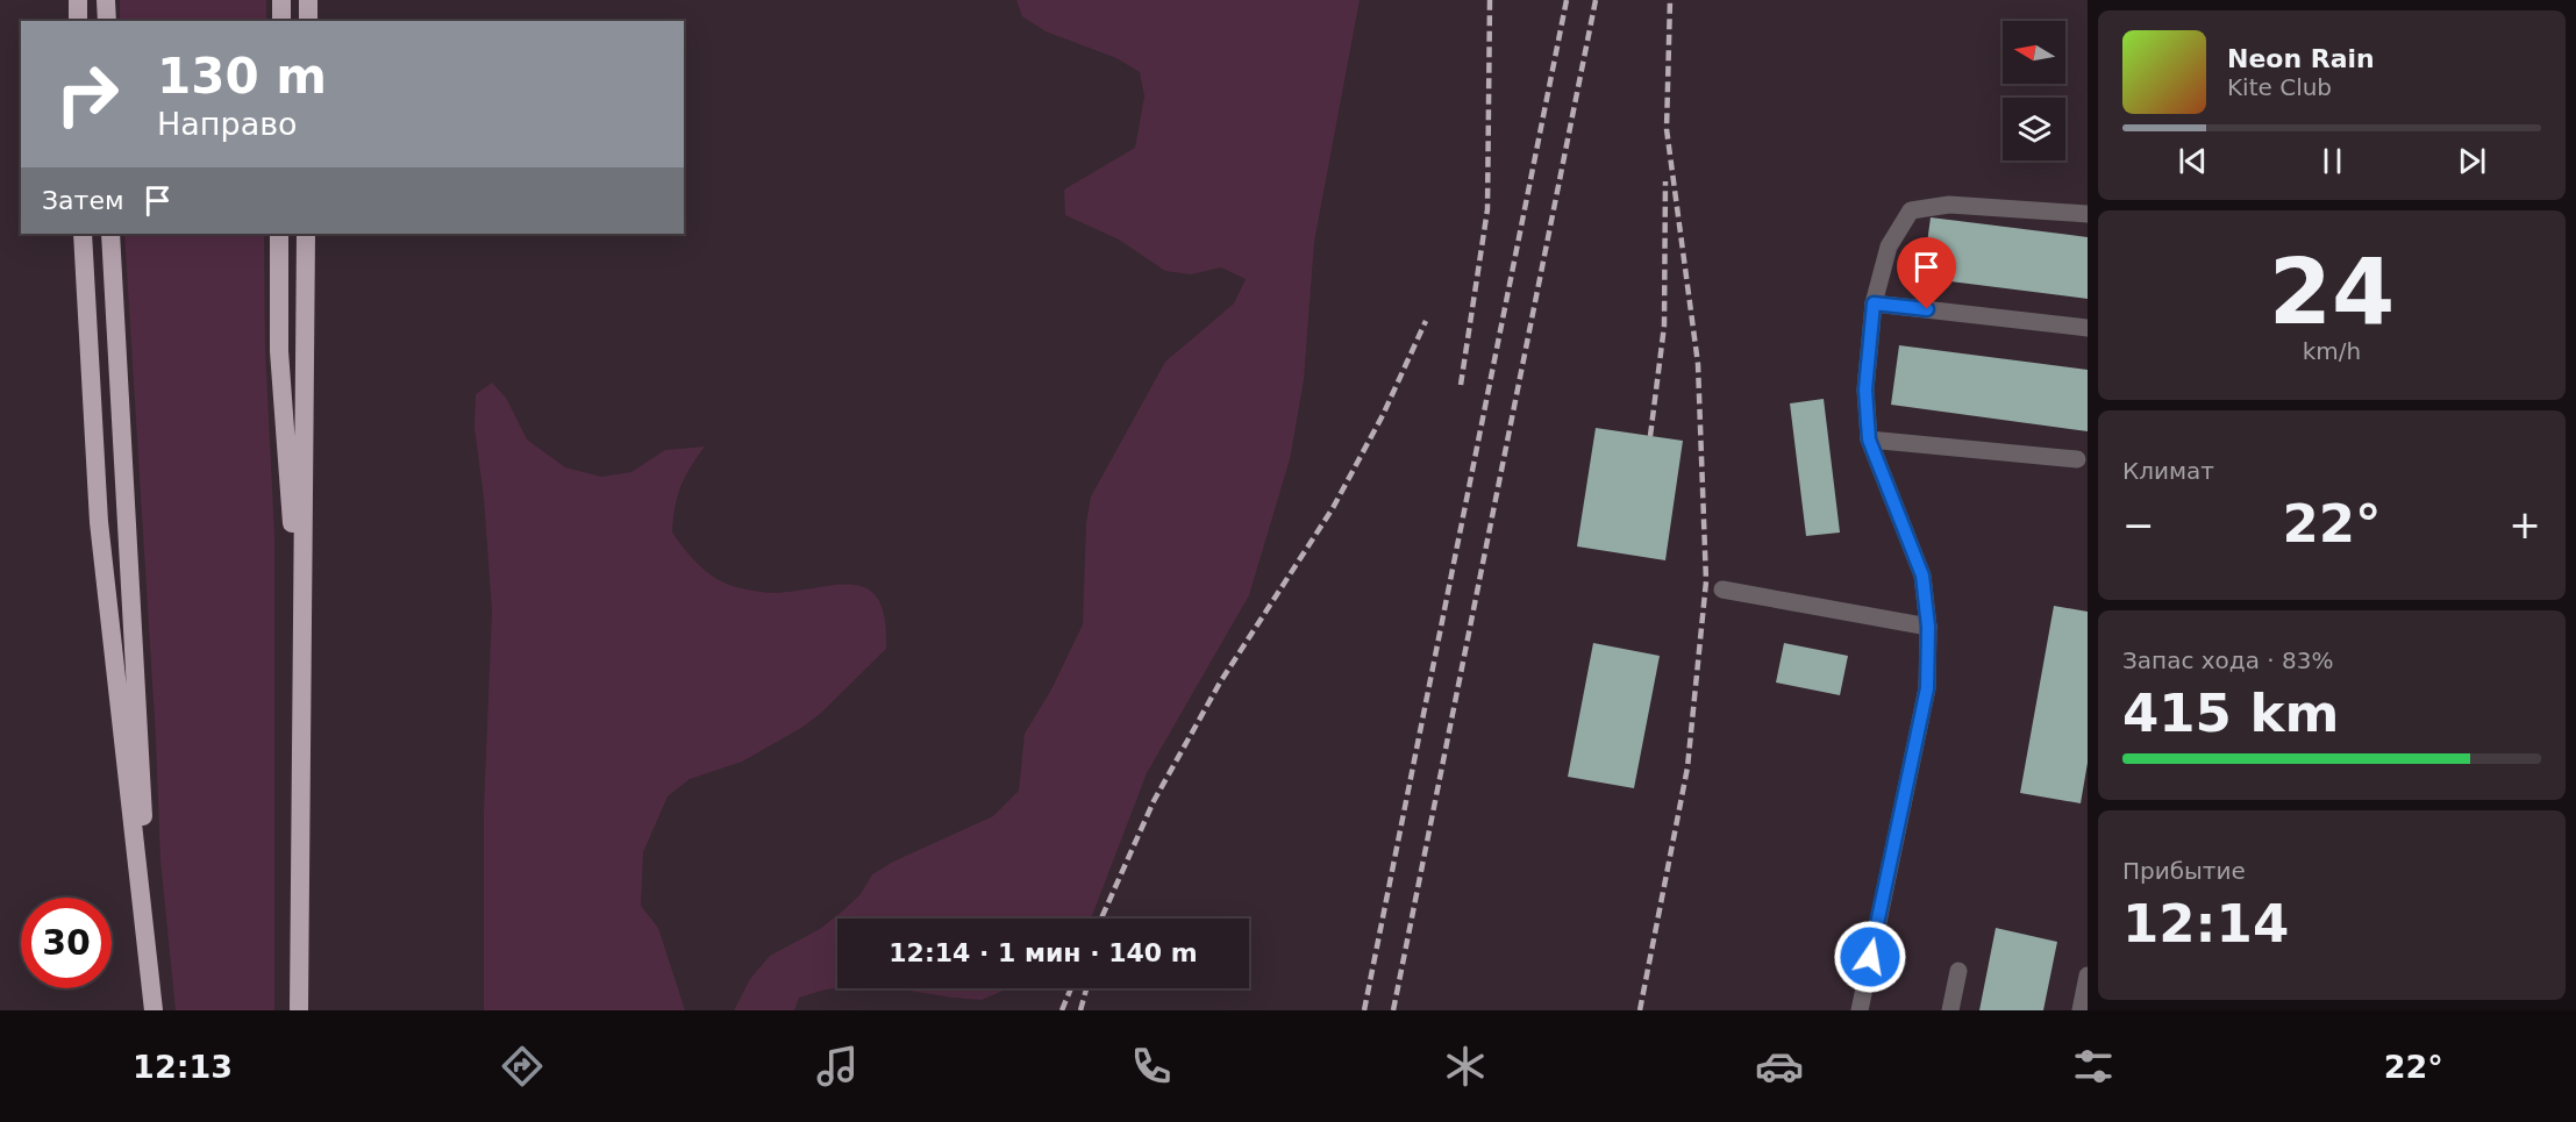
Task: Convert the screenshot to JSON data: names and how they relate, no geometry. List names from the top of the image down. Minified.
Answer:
{"north":"left","page":{"turn":["130 m","Направо"],"song":["Neon Rain","Kite Club"],"then":"Затем","tile":[["24","km/h"],"Климат",["Запас хода · 83%","415 km"],["Прибытие","12:14"]],"heat":["−","22°","+"],"limit":"30","trip":"12:14 · 1 мин · 140 m","tabs":["12:13","22°"]}}
